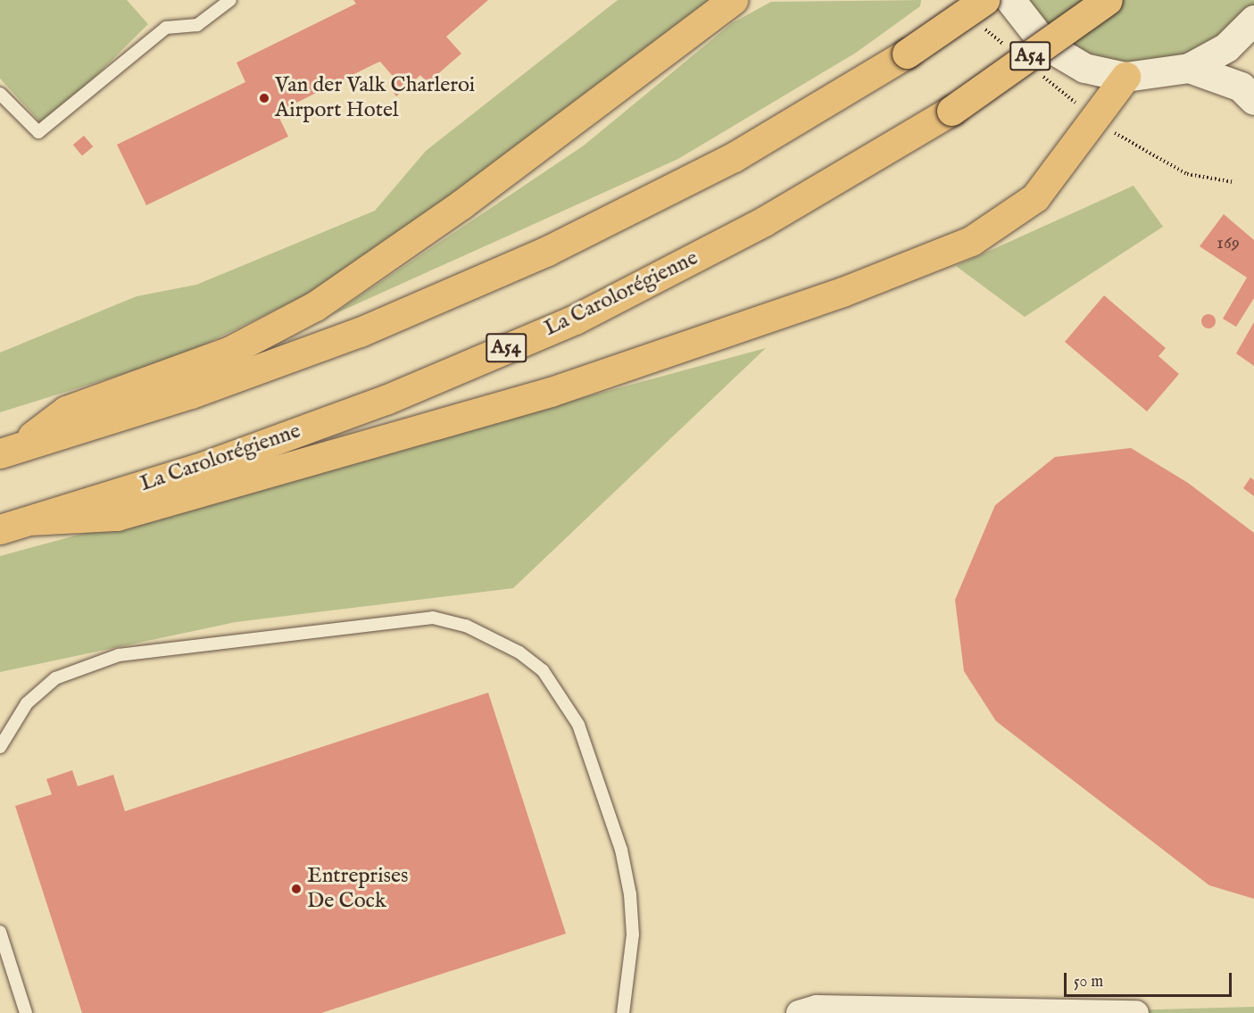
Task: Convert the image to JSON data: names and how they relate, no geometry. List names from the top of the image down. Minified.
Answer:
{"streets":{"highway":["A54","La Carolorégienne"]},"places":["Van der Valk Charleroi Airport Hotel","Entreprises De Cock"],"house_numbers":["169"],"scale_bar":"50 m"}
